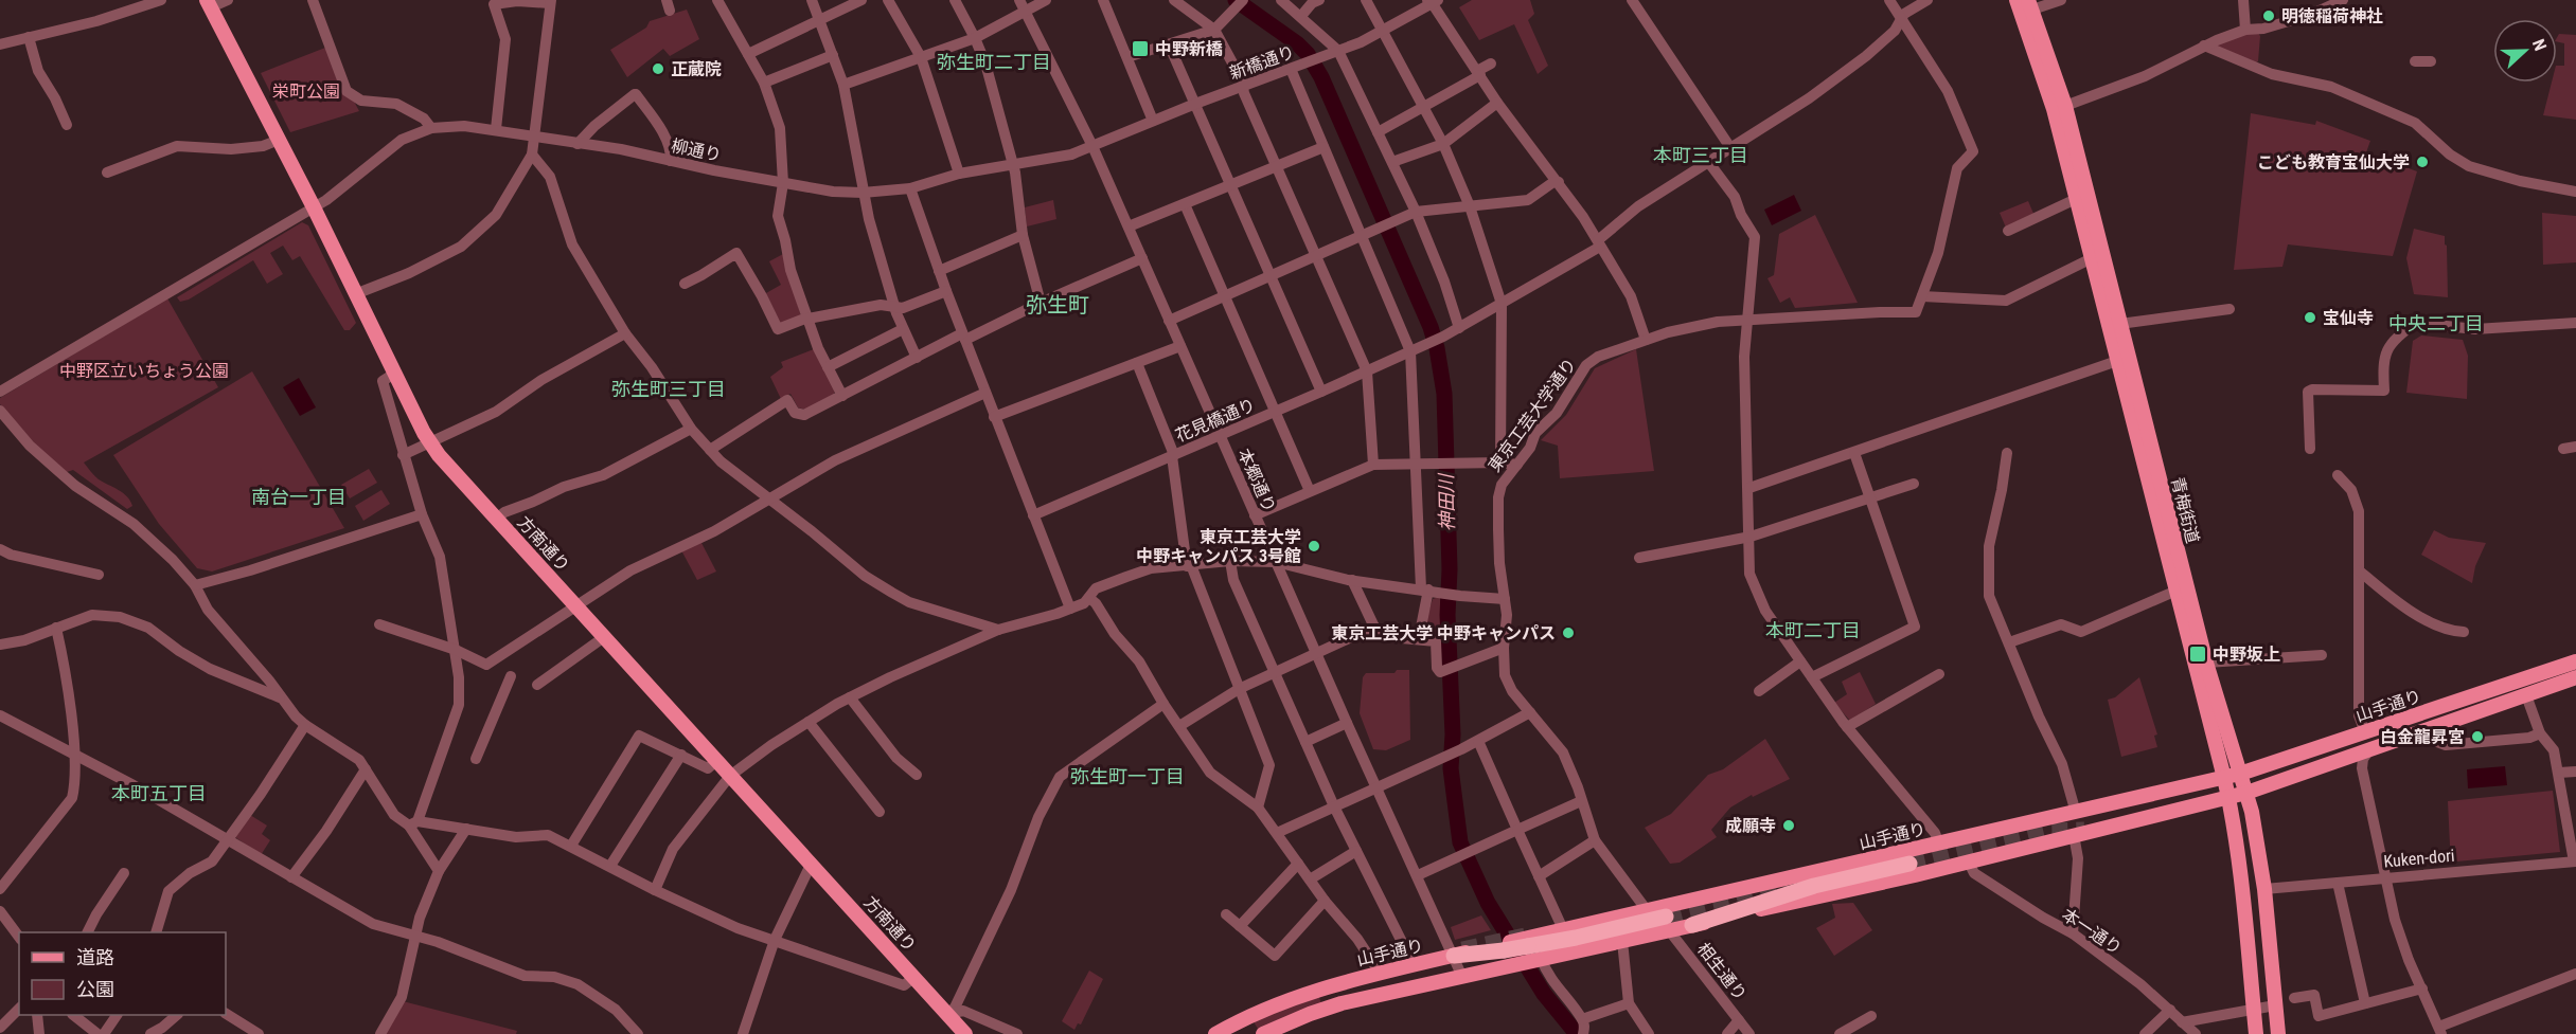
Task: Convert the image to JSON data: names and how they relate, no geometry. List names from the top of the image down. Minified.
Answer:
{"streets":{"main road":["青梅街道","方南通り","山手通り"],"street":["新橋通り","柳通り","東京工芸大学通り","花見橋通り","本郷通り","Kuken-dori","本一通り","相生通り"]},"crossings":[["新橋通り","柳通り"],["新橋通り","本郷通り"],["柳通り","本郷通り"],["柳通り","方南通り"],["東京工芸大学通り","山手通り"],["花見橋通り","本郷通り"],["本郷通り","山手通り"],["青梅街道","山手通り"],["青梅街道","Kuken-dori"],["山手通り","本一通り"]],"districts":["弥生町二丁目","本町三丁目","弥生町","中央二丁目","弥生町三丁目","南台一丁目","本町二丁目","弥生町一丁目","本町五丁目"],"water":["神田川"],"parks":["栄町公園","中野区立いちょう公園"],"places":{"other":["明徳稲荷神社","正蔵院","こども教育宝仙大学","宝仙寺","東京工芸大学 中野キャンパス 3号館","東京工芸大学 中野キャンパス","白金龍昇宮","成願寺"],"transit":["中野新橋","中野坂上"]},"legend":["道路","公園"],"north":"right"}
